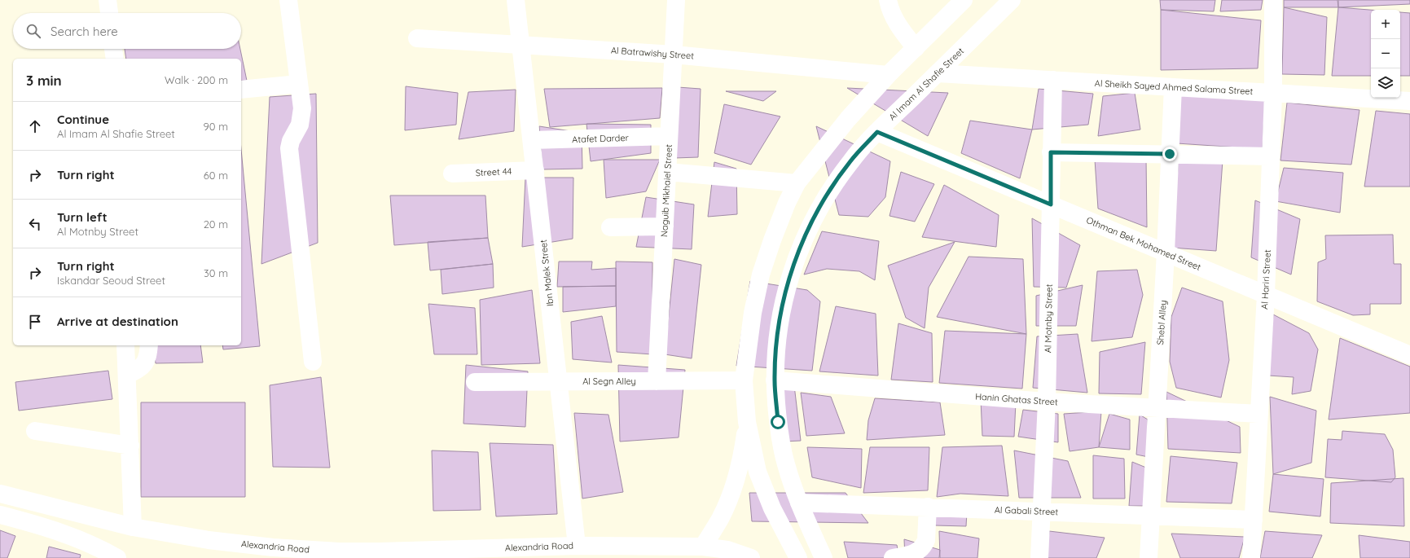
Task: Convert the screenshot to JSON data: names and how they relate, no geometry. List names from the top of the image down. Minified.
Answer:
{"streets":{"street":["Al Batrawishy Street","Al Imam Al Shafie Street","Al Sheikh Sayed Ahmed Salama Street","Atafet Darder","Street 44","Naguib Mikhaiel Street","Othman Bek Mohamed Street","Ibn Malek Street","Al Hariri Street","Al Motnby Street","Shebl Alley","Al Segn Alley","Hanin Ghatas Street","Al Gabali Street","Alexandria Road"]},"crossings":[["Al Batrawishy Street","Naguib Mikhaiel Street"],["Al Batrawishy Street","Ibn Malek Street"],["Al Imam Al Shafie Street","Al Sheikh Sayed Ahmed Salama Street"],["Al Imam Al Shafie Street","Othman Bek Mohamed Street"],["Al Imam Al Shafie Street","Hanin Ghatas Street"],["Al Imam Al Shafie Street","Al Gabali Street"],["Al Sheikh Sayed Ahmed Salama Street","Al Hariri Street"],["Al Sheikh Sayed Ahmed Salama Street","Al Motnby Street"],["Al Sheikh Sayed Ahmed Salama Street","Shebl Alley"],["Atafet Darder","Naguib Mikhaiel Street"],["Atafet Darder","Ibn Malek Street"],["Street 44","Ibn Malek Street"],["Naguib Mikhaiel Street","Al Segn Alley"],["Othman Bek Mohamed Street","Al Hariri Street"],["Othman Bek Mohamed Street","Al Motnby Street"],["Othman Bek Mohamed Street","Shebl Alley"],["Ibn Malek Street","Al Segn Alley"],["Ibn Malek Street","Alexandria Road"],["Al Hariri Street","Hanin Ghatas Street"],["Al Hariri Street","Al Gabali Street"],["Al Motnby Street","Hanin Ghatas Street"],["Al Motnby Street","Al Gabali Street"],["Shebl Alley","Hanin Ghatas Street"],["Shebl Alley","Al Gabali Street"]],"page":{"map_buttons":["+","−"],"search":"Search here","heading":["3 min","Walk · 200 m"],"list":[["Continue","Al Imam Al Shafie Street","90 m"],["Turn right","60 m"],["Turn left","Al Motnby Street","20 m"],["Turn right","Iskandar Seoud Street","30 m"],"Arrive at destination"]}}
